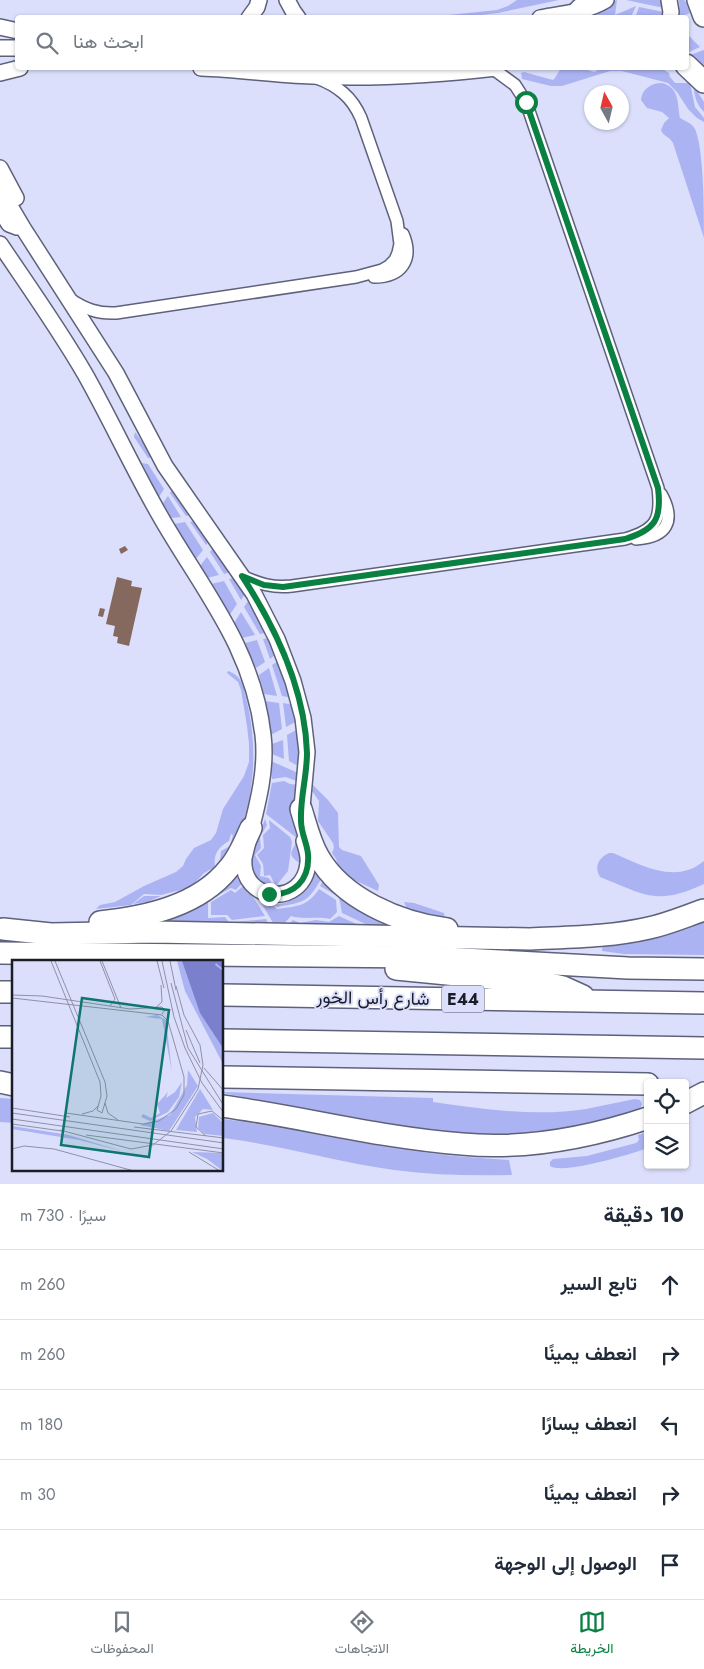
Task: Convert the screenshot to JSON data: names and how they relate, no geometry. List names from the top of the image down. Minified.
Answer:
{"streets":{"highway":["شارع رأس الخور","E44"]},"north":"top","page":{"search":"ابحث هنا","heading":["10 دقيقة","سيرًا · 730 m"],"list":[["تابع السير","260 m"],["انعطف يمينًا","260 m"],["انعطف يسارًا","180 m"],["انعطف يمينًا","30 m"],"الوصول إلى الوجهة"],"nav":["الخريطة","الاتجاهات","المحفوظات"]}}
